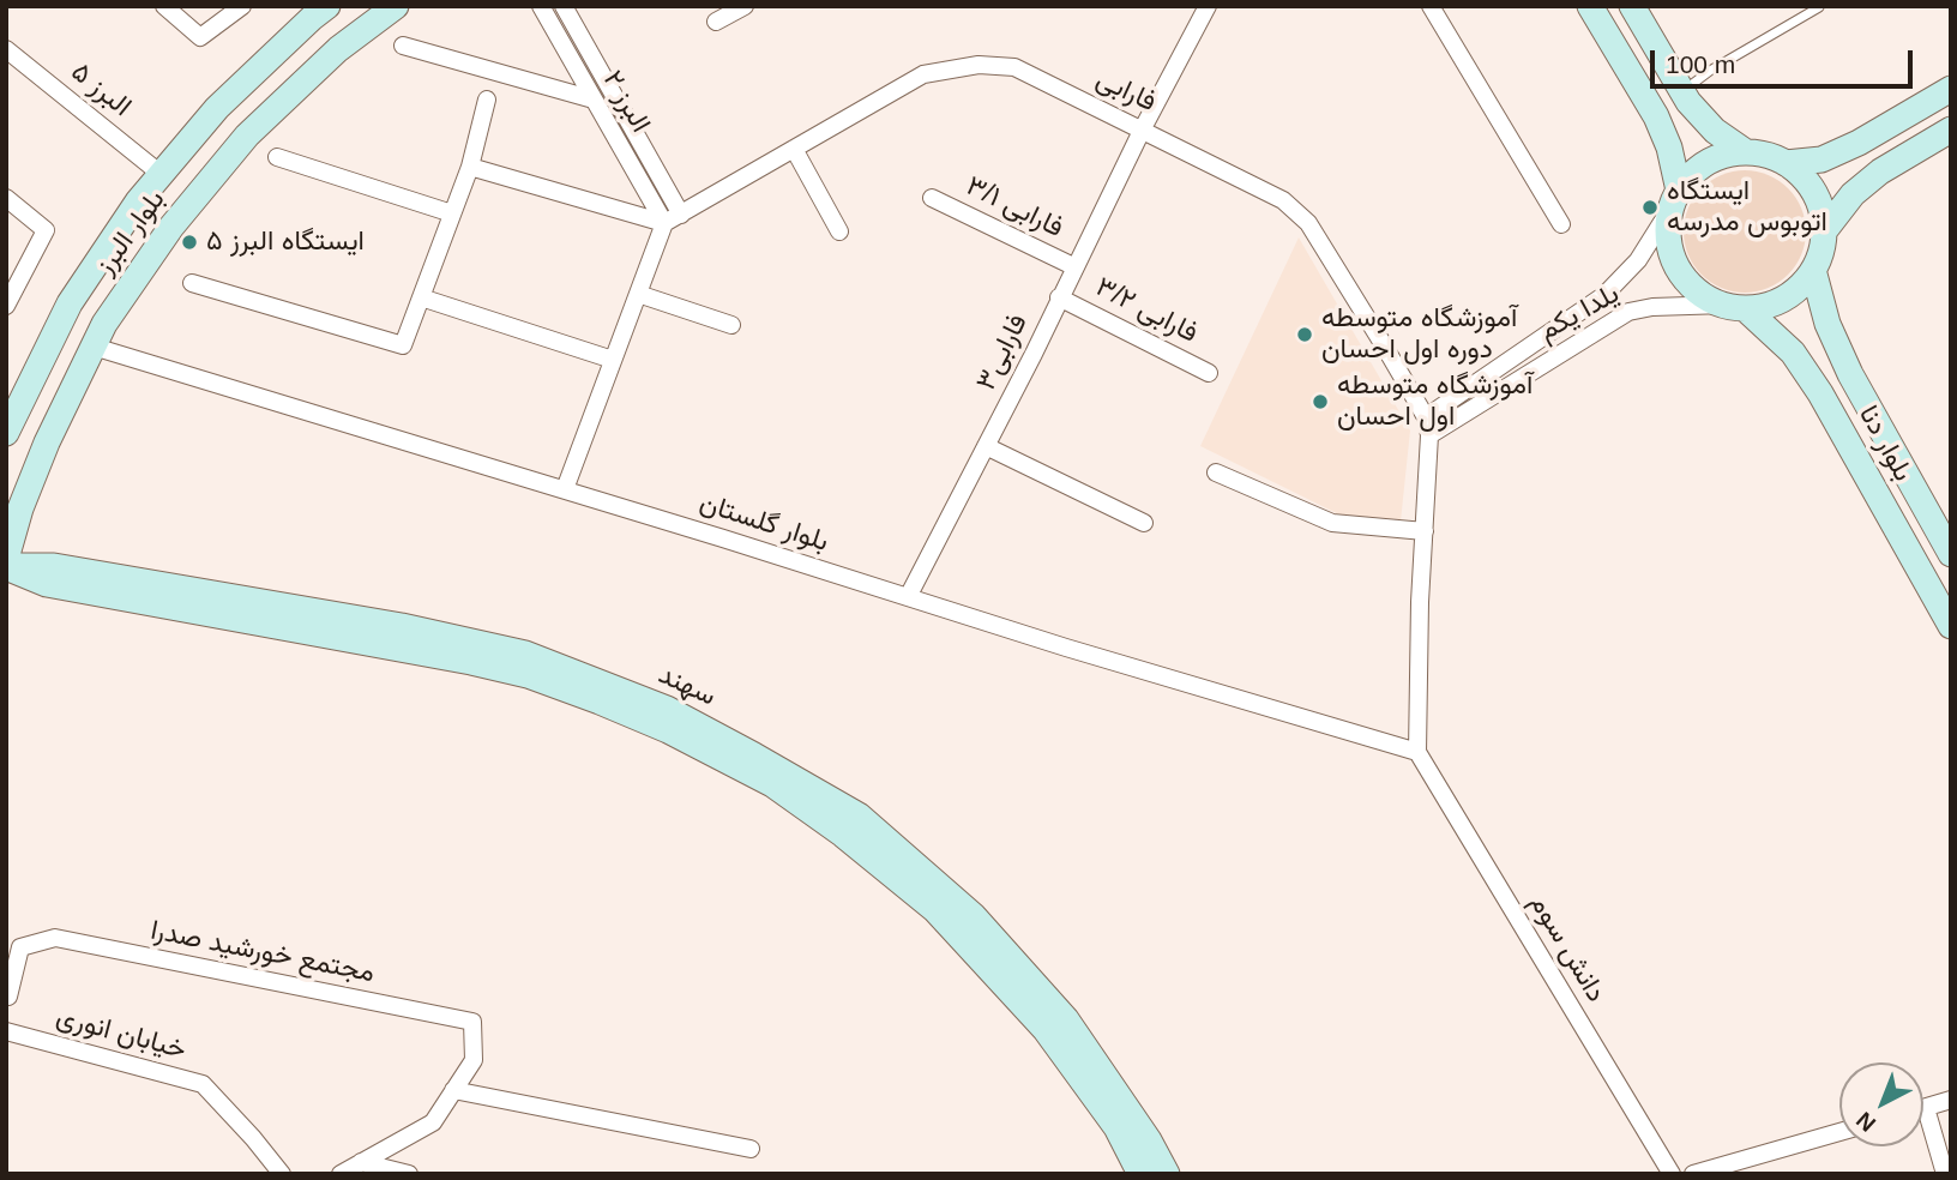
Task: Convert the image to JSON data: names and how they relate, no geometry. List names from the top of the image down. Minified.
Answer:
{"streets":{"street":["البرز ۵","فارابی","البرز ۲","فارابی ۳/۱","بلوار البرز","فارابی ۳/۲","یلدا یکم","فارابی۳","بلوار دنا","بلوار گلستان","سهند","دانش سوم","مجتمع خورشید صدرا","خیابان انوری"]},"crossings":[["البرز ۵","بلوار البرز"],["فارابی","البرز ۲"],["فارابی","یلدا یکم"],["فارابی","فارابی۳"],["فارابی","بلوار گلستان"],["فارابی","دانش سوم"],["فارابی ۳/۱","فارابی۳"],["بلوار البرز","بلوار گلستان"],["فارابی ۳/۲","فارابی۳"],["یلدا یکم","بلوار دنا"],["فارابی۳","بلوار گلستان"],["بلوار گلستان","دانش سوم"]],"places":["ایستگاه اتوبوس مدرسه","ایستگاه البرز ۵","آموزشگاه متوسطه دوره اول احسان","آموزشگاه متوسطه اول احسان"],"scale_bar":"100 m","north":"bottom left"}
